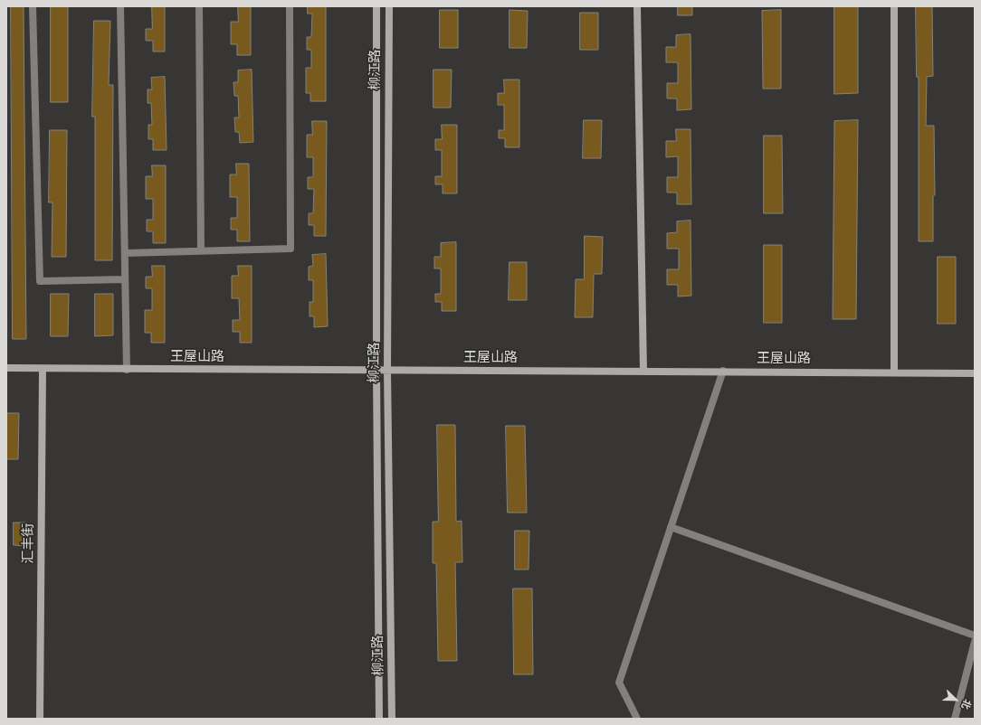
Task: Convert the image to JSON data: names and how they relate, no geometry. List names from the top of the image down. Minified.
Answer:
{"streets":{"street":["柳江路","王屋山路","汇丰街"]},"crossings":[["柳江路","王屋山路"],["王屋山路","汇丰街"]],"north":"bottom right"}
